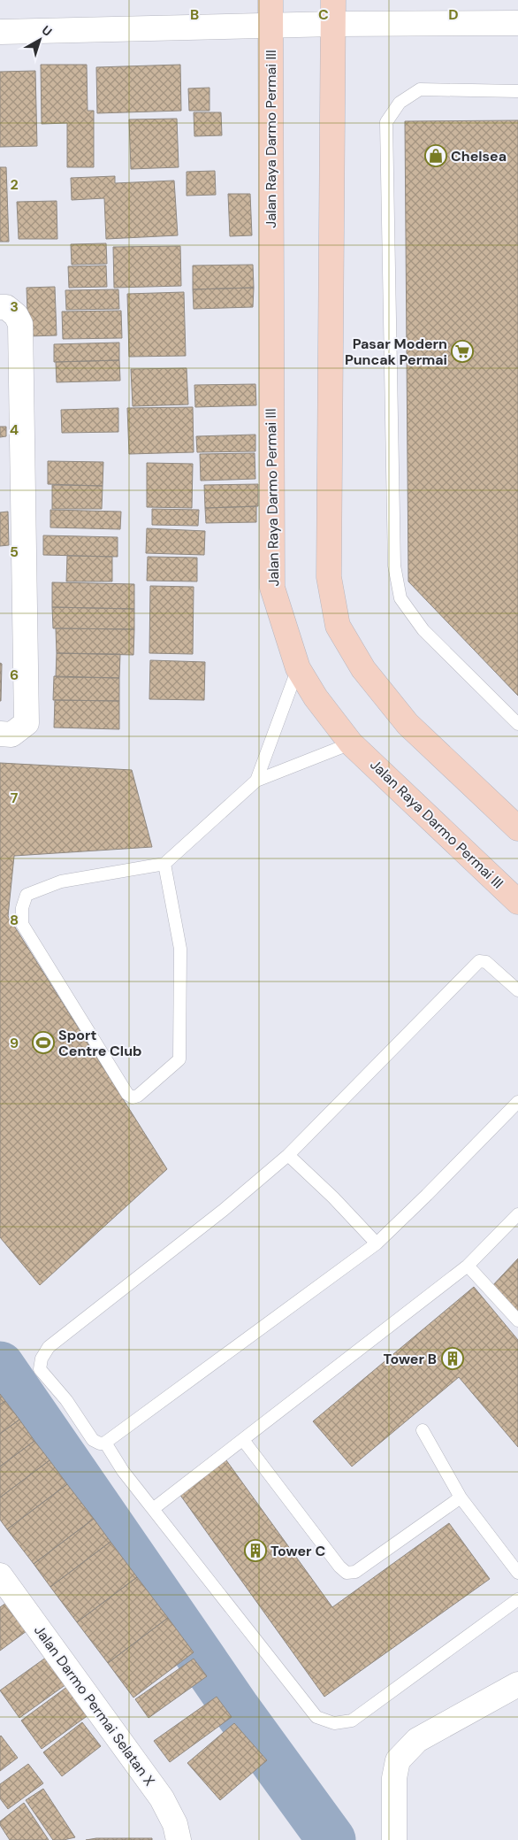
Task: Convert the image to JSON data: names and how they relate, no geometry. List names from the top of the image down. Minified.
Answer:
{"streets":{"main road":["Jalan Raya Darmo Permai III"],"street":["Jalan Darmo Permai Selatan X"]},"places":{"shop":["Chelsea"],"supermarket":["Pasar Modern Puncak Permai"],"sports":["Sport Centre Club"],"building":["Tower B","Tower C"]},"north":"top right","grid":{"columns":["B","C","D"],"rows":["2","3","4","5","6","7","8","9"]}}
